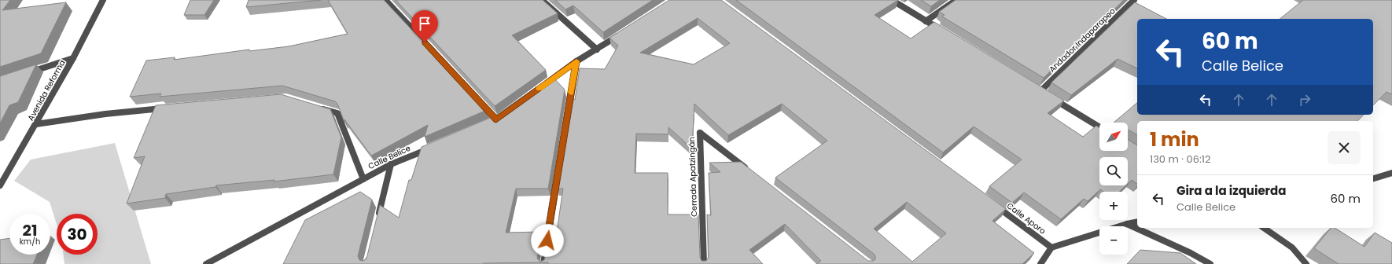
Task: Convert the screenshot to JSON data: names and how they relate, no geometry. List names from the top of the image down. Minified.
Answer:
{"streets":{"street":["Andador Indaparapeo","Avenida Reforma","Calle Belice","Cerrada Apatzingán","Calle Aporo"]},"north":"top right","page":{"turn":["60 m","Calle Belice"],"heading":["1 min","130 m · 06:12"],"map_buttons":["+","−"],"list":[{"name":"Gira a la izquierda","note":"Calle Belice","value":"60 m"}],"speed":"21 km/h","limit":"30"}}
